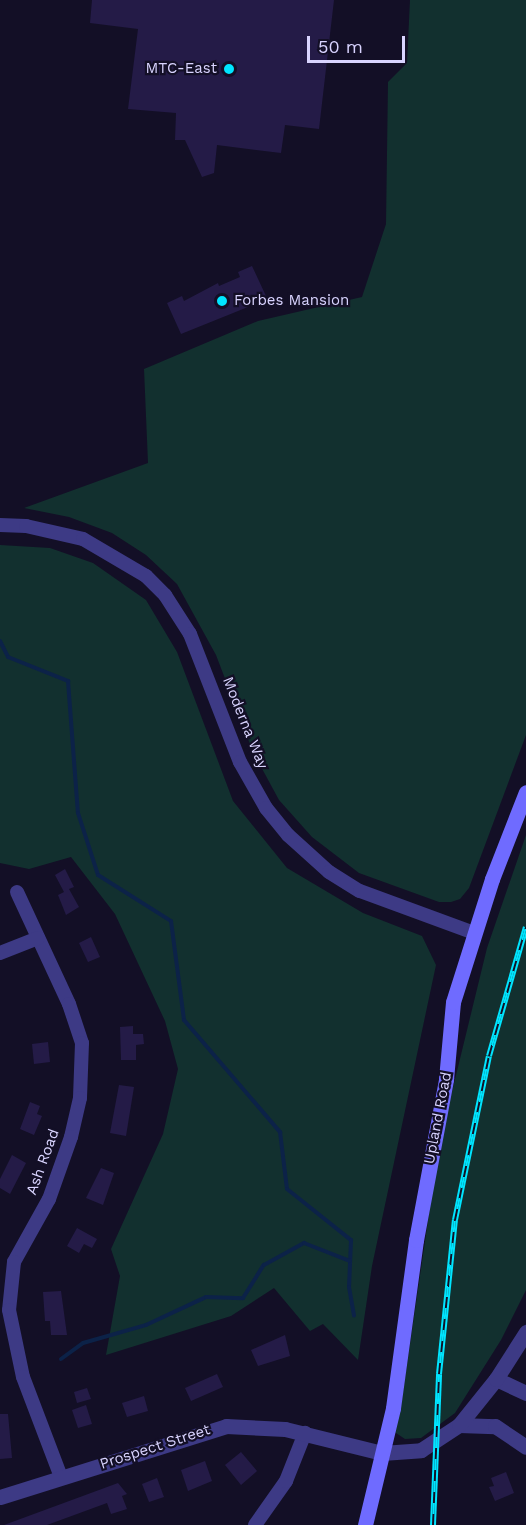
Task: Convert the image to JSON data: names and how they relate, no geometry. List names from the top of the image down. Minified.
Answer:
{"streets":{"main road":["Upland Road"],"street":["Moderna Way","Ash Road","Prospect Street"]},"crossings":[["Moderna Way","Upland Road"],["Upland Road","Prospect Street"],["Ash Road","Prospect Street"]],"places":["MTC-East","Forbes Mansion"],"scale_bar":"50 m"}
